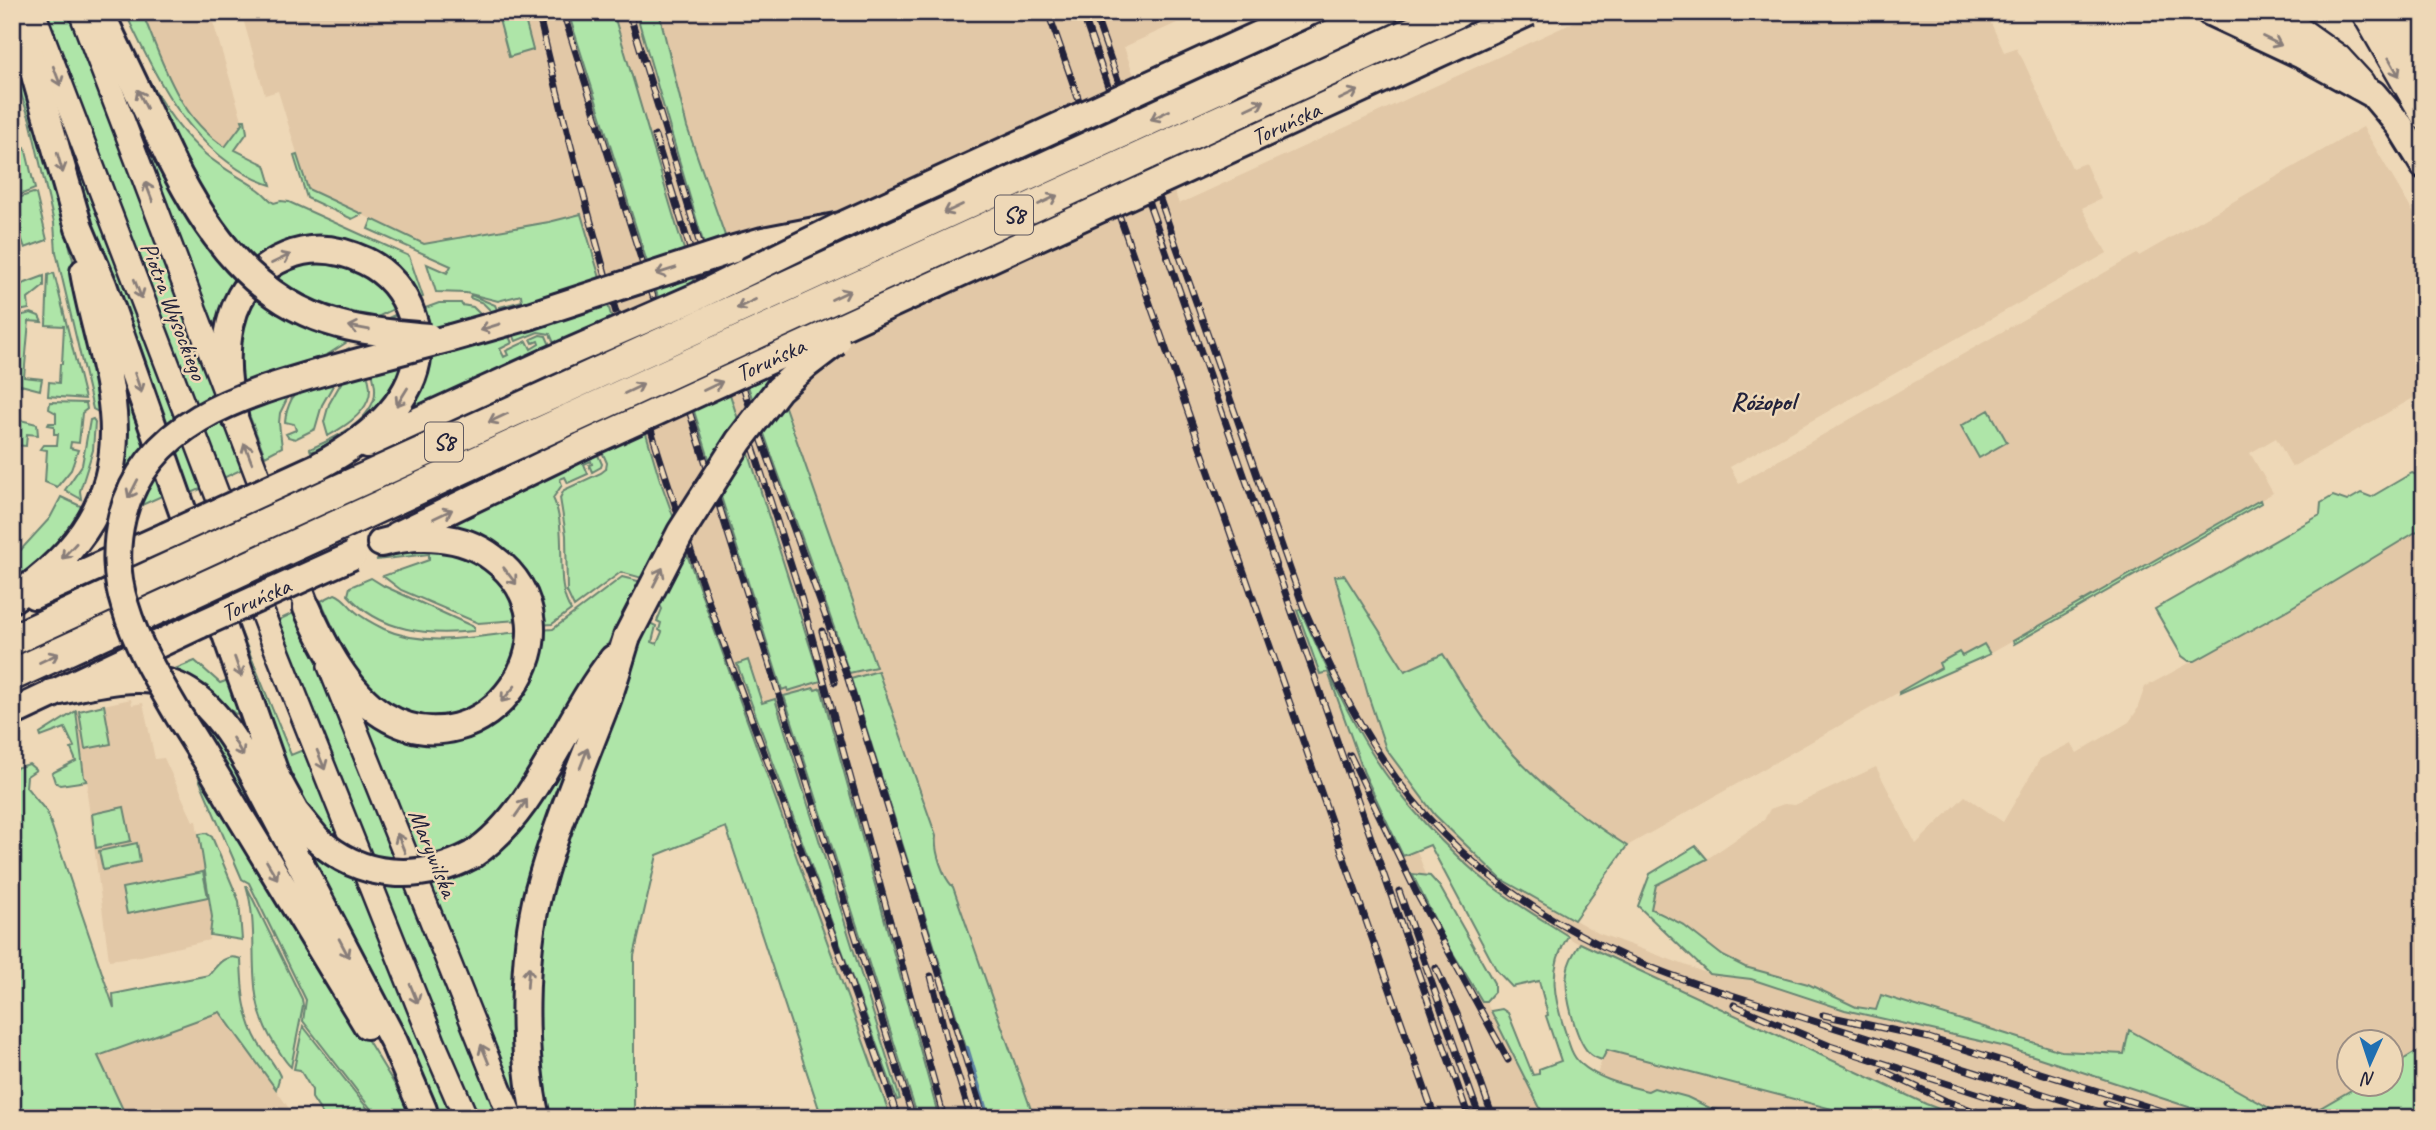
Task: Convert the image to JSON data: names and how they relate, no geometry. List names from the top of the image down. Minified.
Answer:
{"streets":{"highway":["Toruńska","S8"],"main road":["Piotra Wysockiego","Marywilska"]},"crossings":[["Piotra Wysockiego","Marywilska"]],"one_way":["Marywilska"],"districts":["Różopol"],"north":"bottom"}
